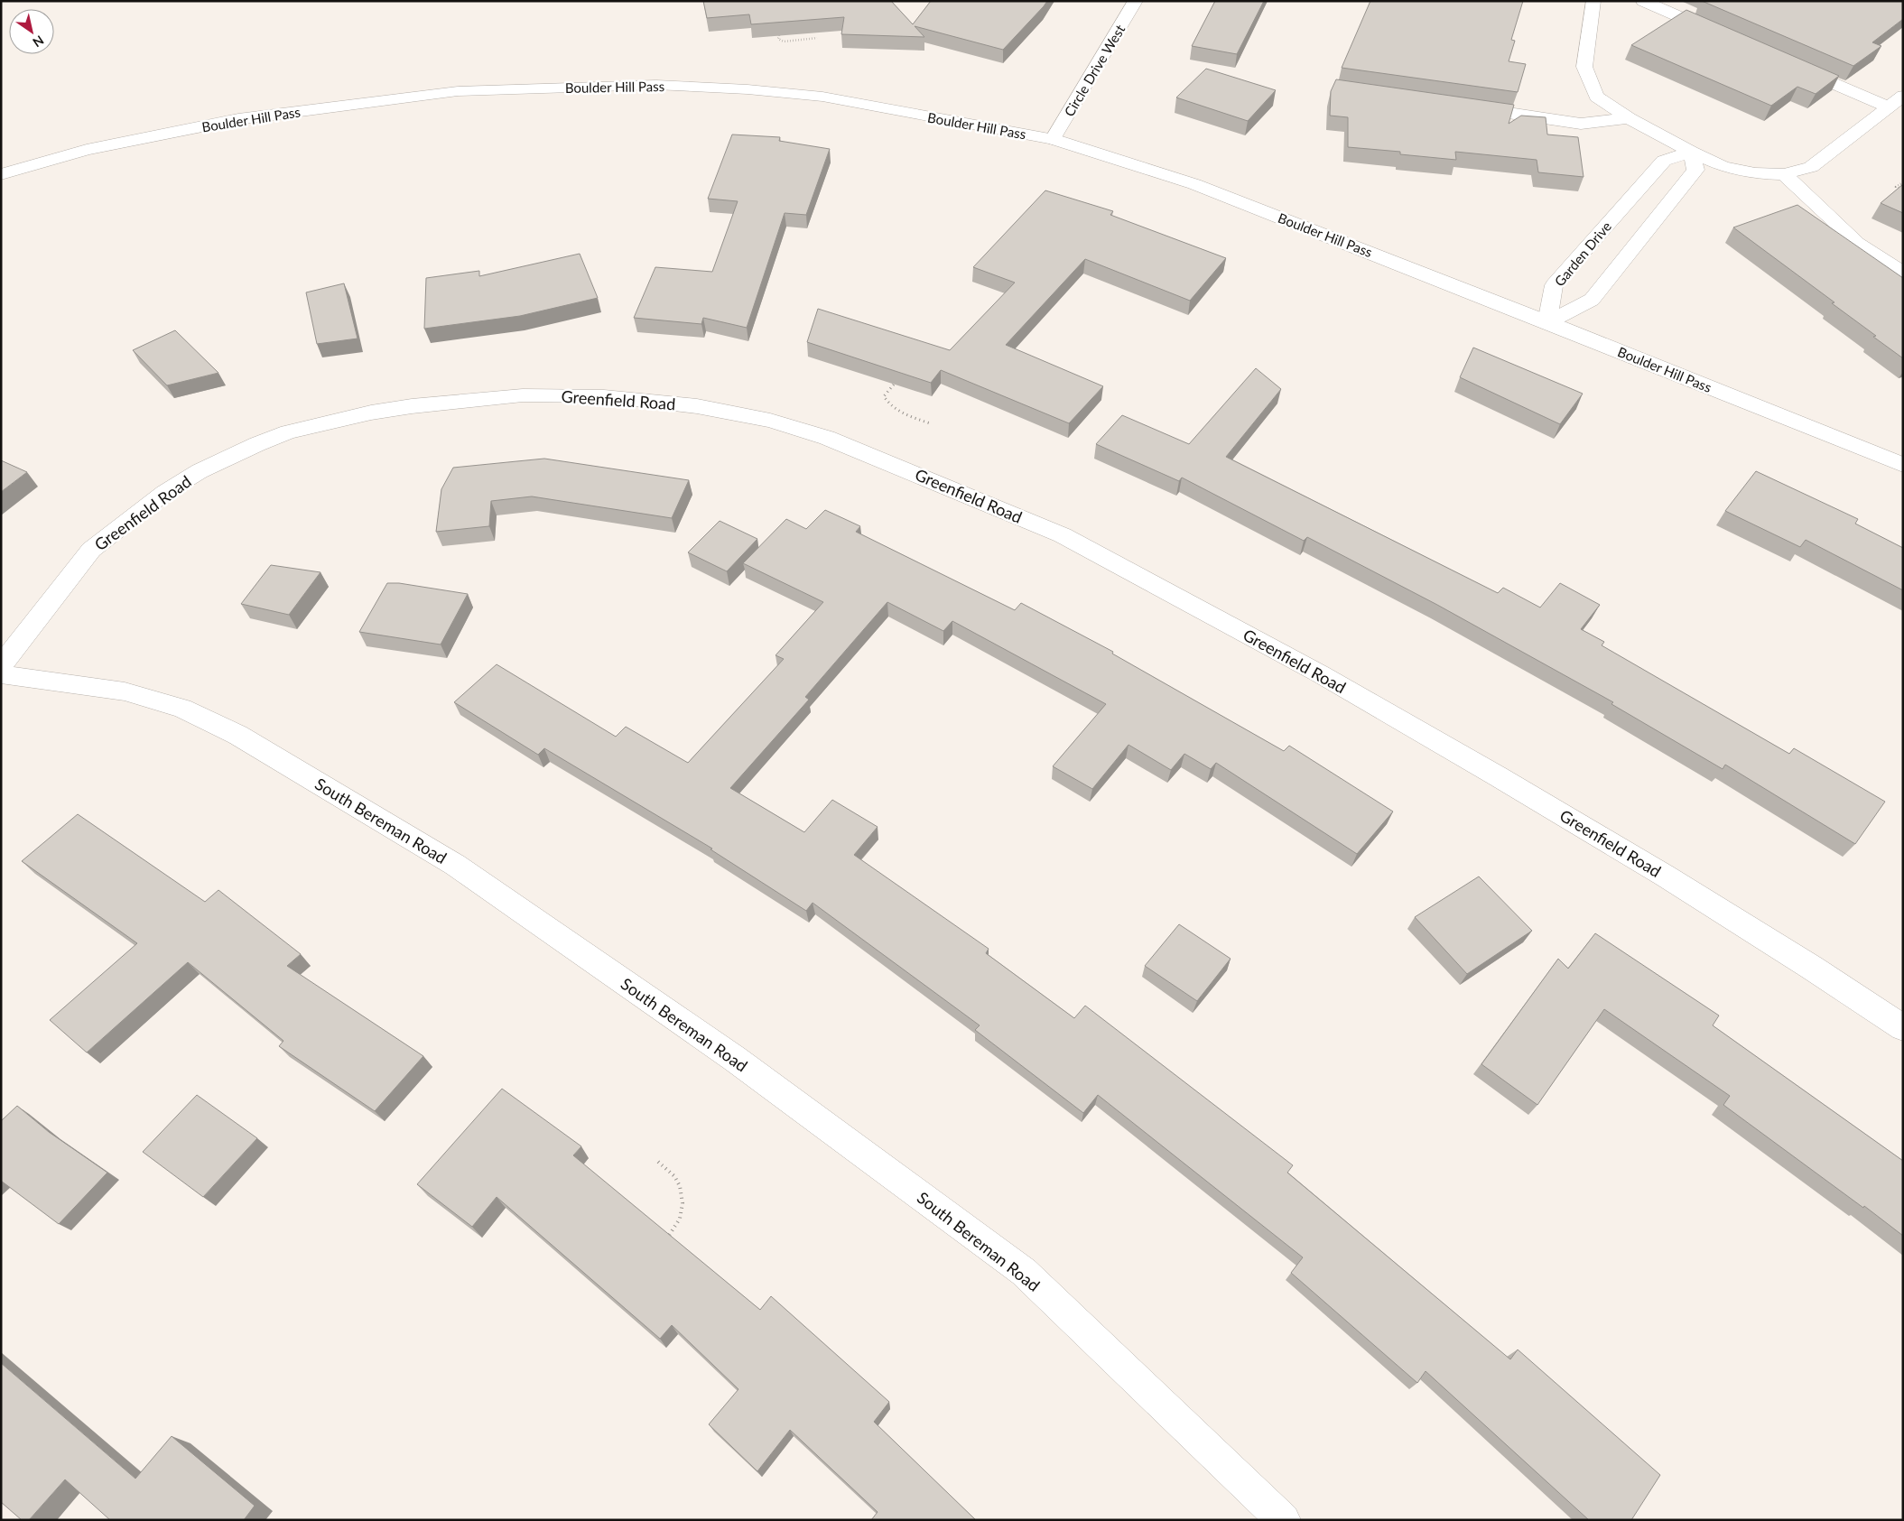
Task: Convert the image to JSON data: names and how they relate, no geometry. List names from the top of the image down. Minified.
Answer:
{"streets":{"street":["Circle Drive West","Boulder Hill Pass","Garden Drive","Greenfield Road","South Bereman Road"]},"crossings":[["Circle Drive West","Boulder Hill Pass"],["Boulder Hill Pass","Garden Drive"]],"north":"bottom right"}
